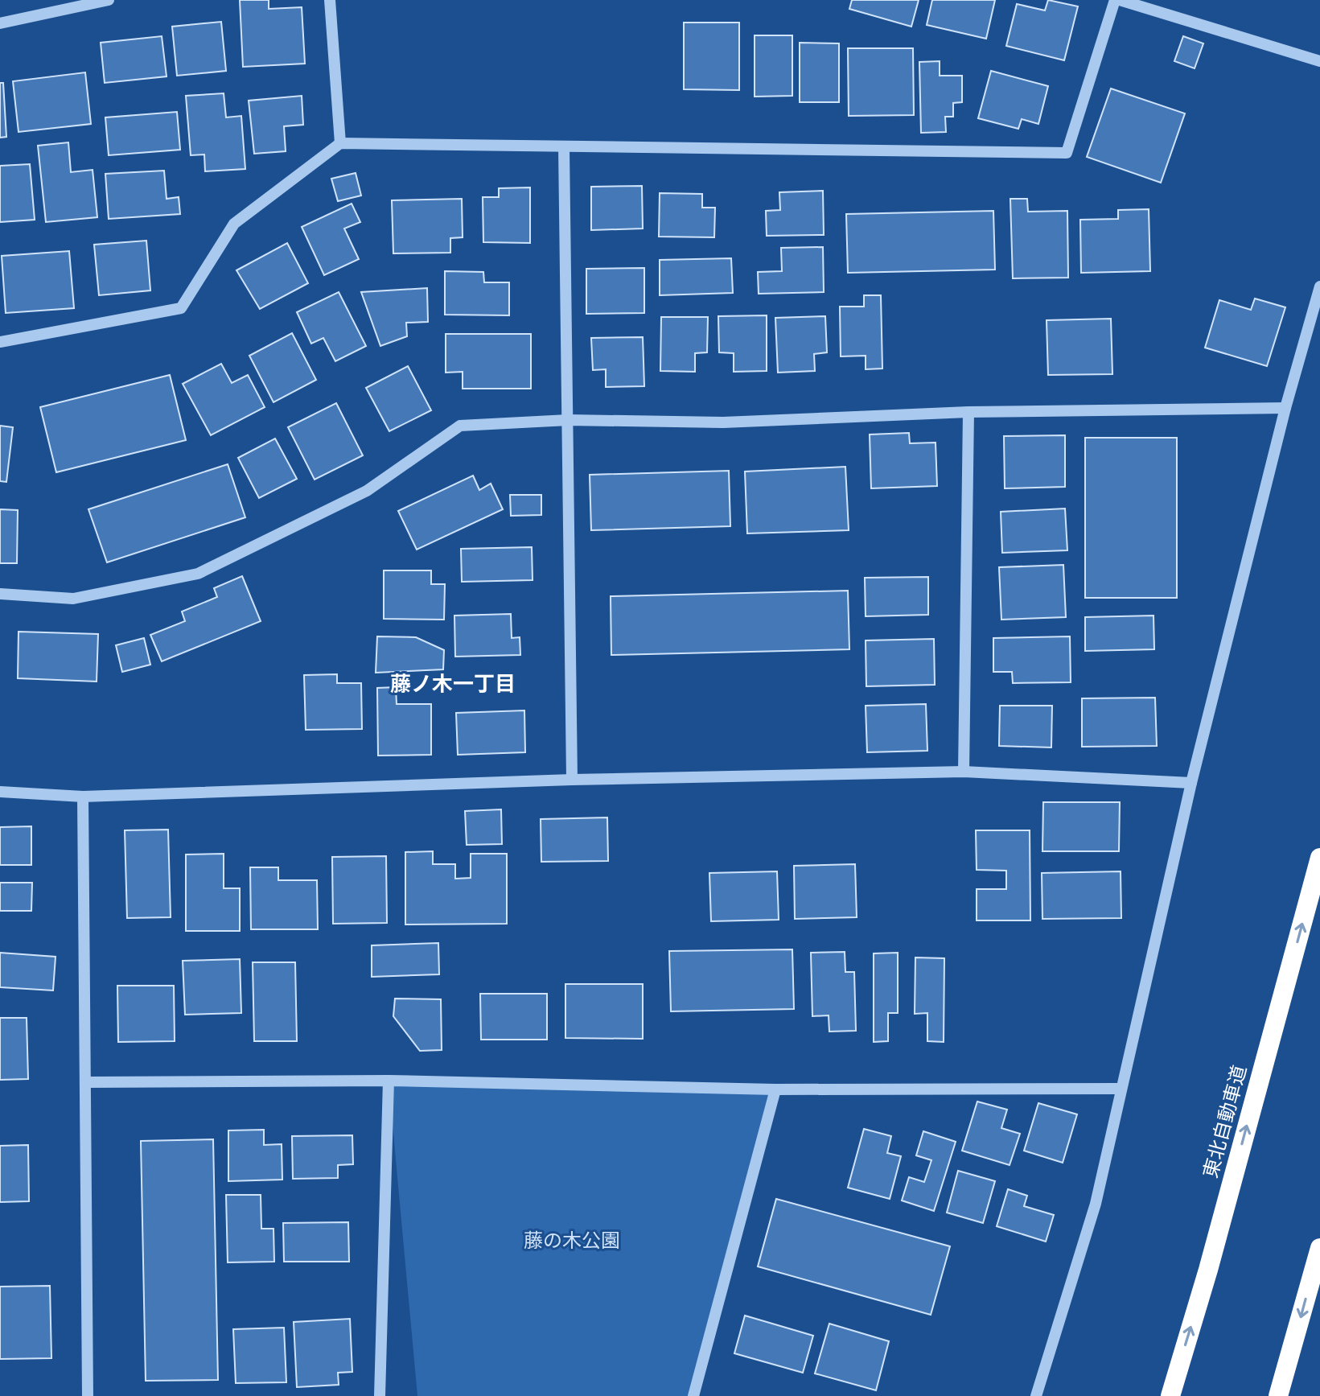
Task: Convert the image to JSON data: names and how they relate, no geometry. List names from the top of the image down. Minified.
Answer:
{"streets":{"highway":["東北自動車道"]},"one_way":["東北自動車道"],"districts":["藤ノ木一丁目"],"parks":["藤の木公園"]}
